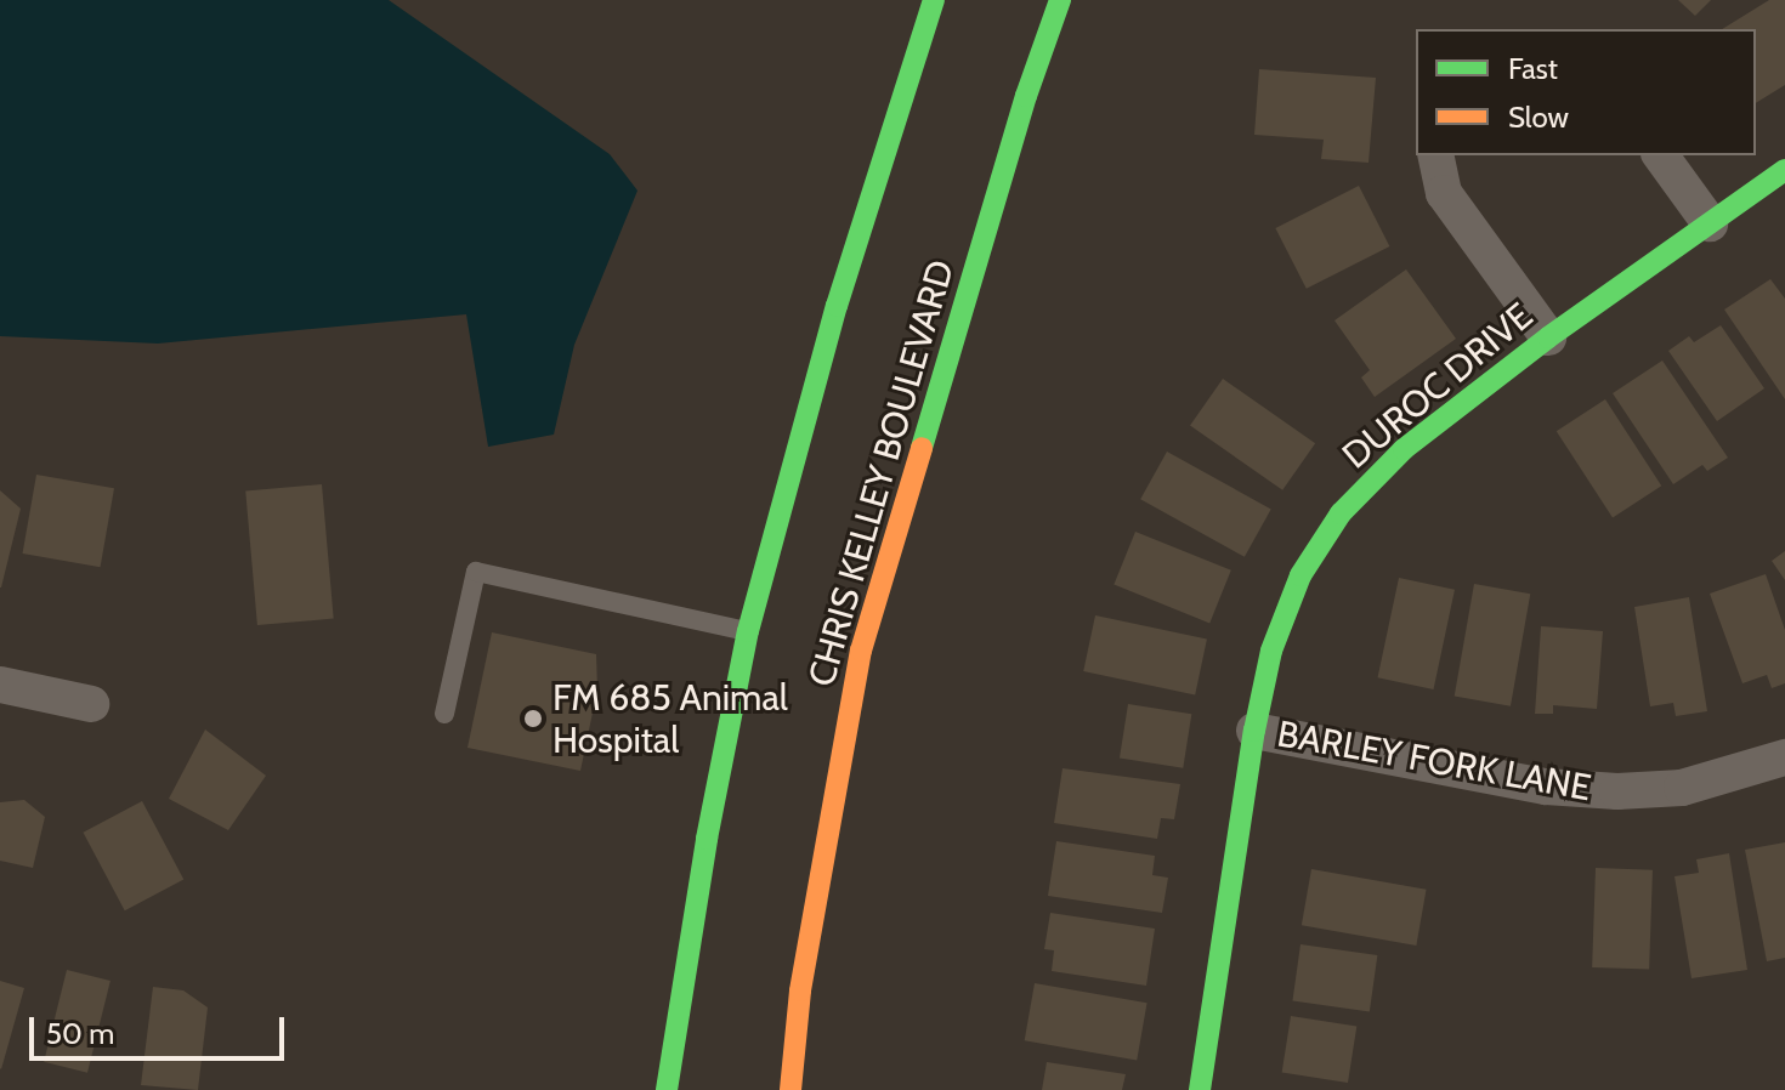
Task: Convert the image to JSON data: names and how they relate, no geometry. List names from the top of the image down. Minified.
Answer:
{"streets":{"main road":["DUROC DRIVE","CHRIS KELLEY BOULEVARD"],"street":["BARLEY FORK LANE"]},"crossings":[["DUROC DRIVE","BARLEY FORK LANE"]],"places":["FM 685 Animal Hospital"],"legend":["Fast","Slow"],"scale_bar":"50 m"}
